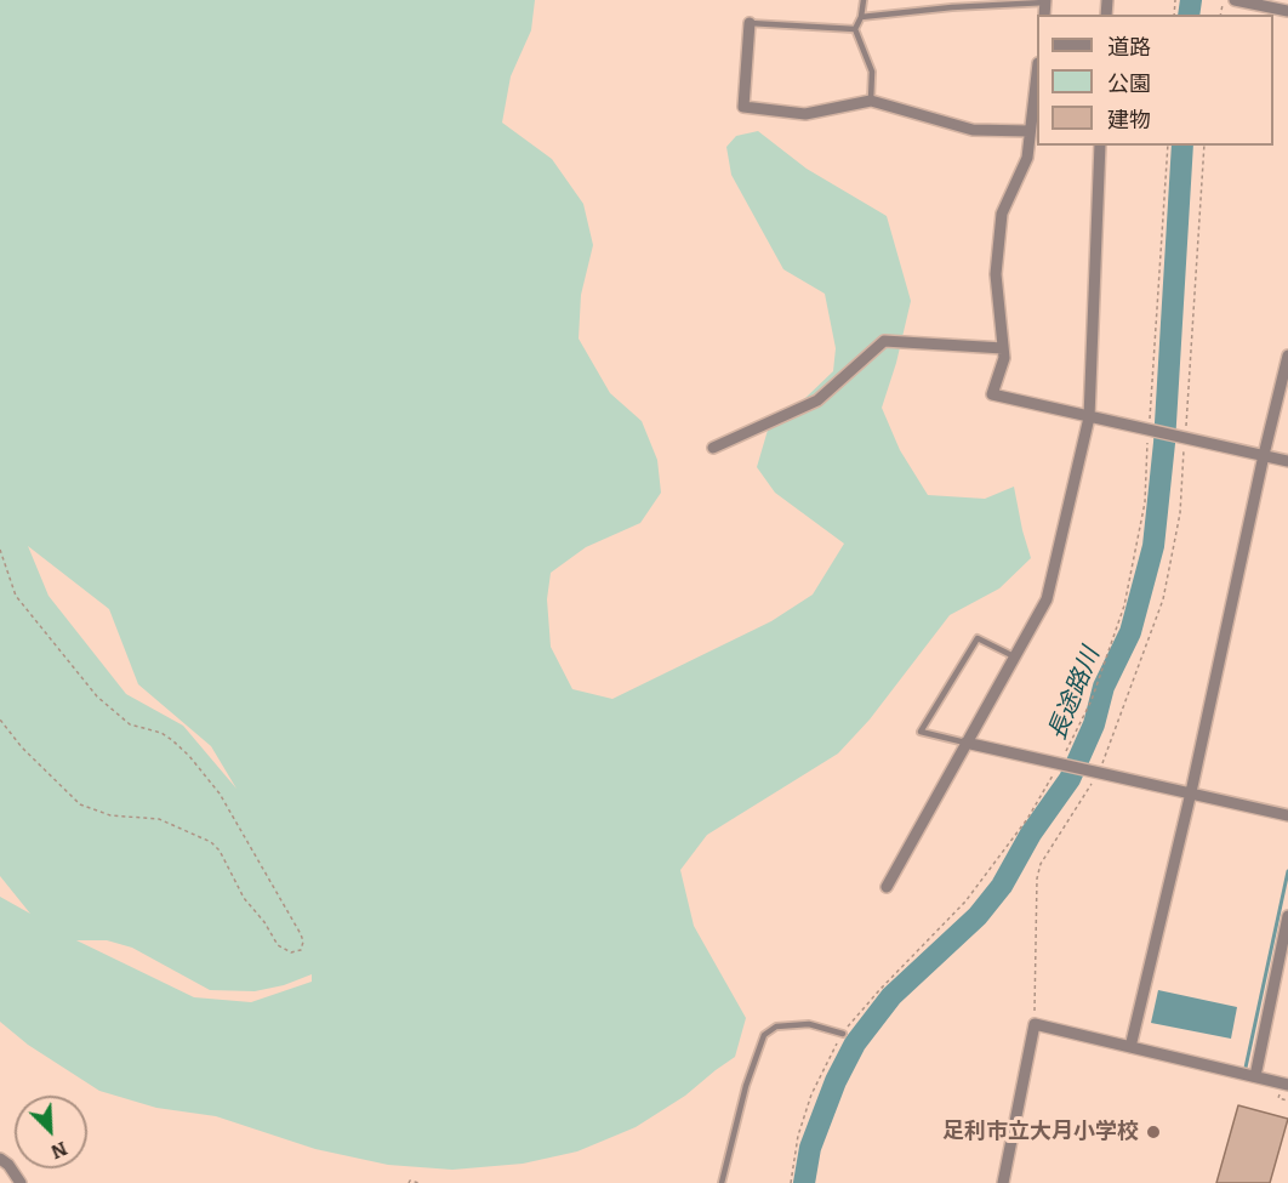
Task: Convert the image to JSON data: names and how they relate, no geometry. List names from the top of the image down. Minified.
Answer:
{"water":["長途路川"],"places":["足利市立大月小学校"],"legend":["道路","公園","建物"],"north":"bottom right"}
